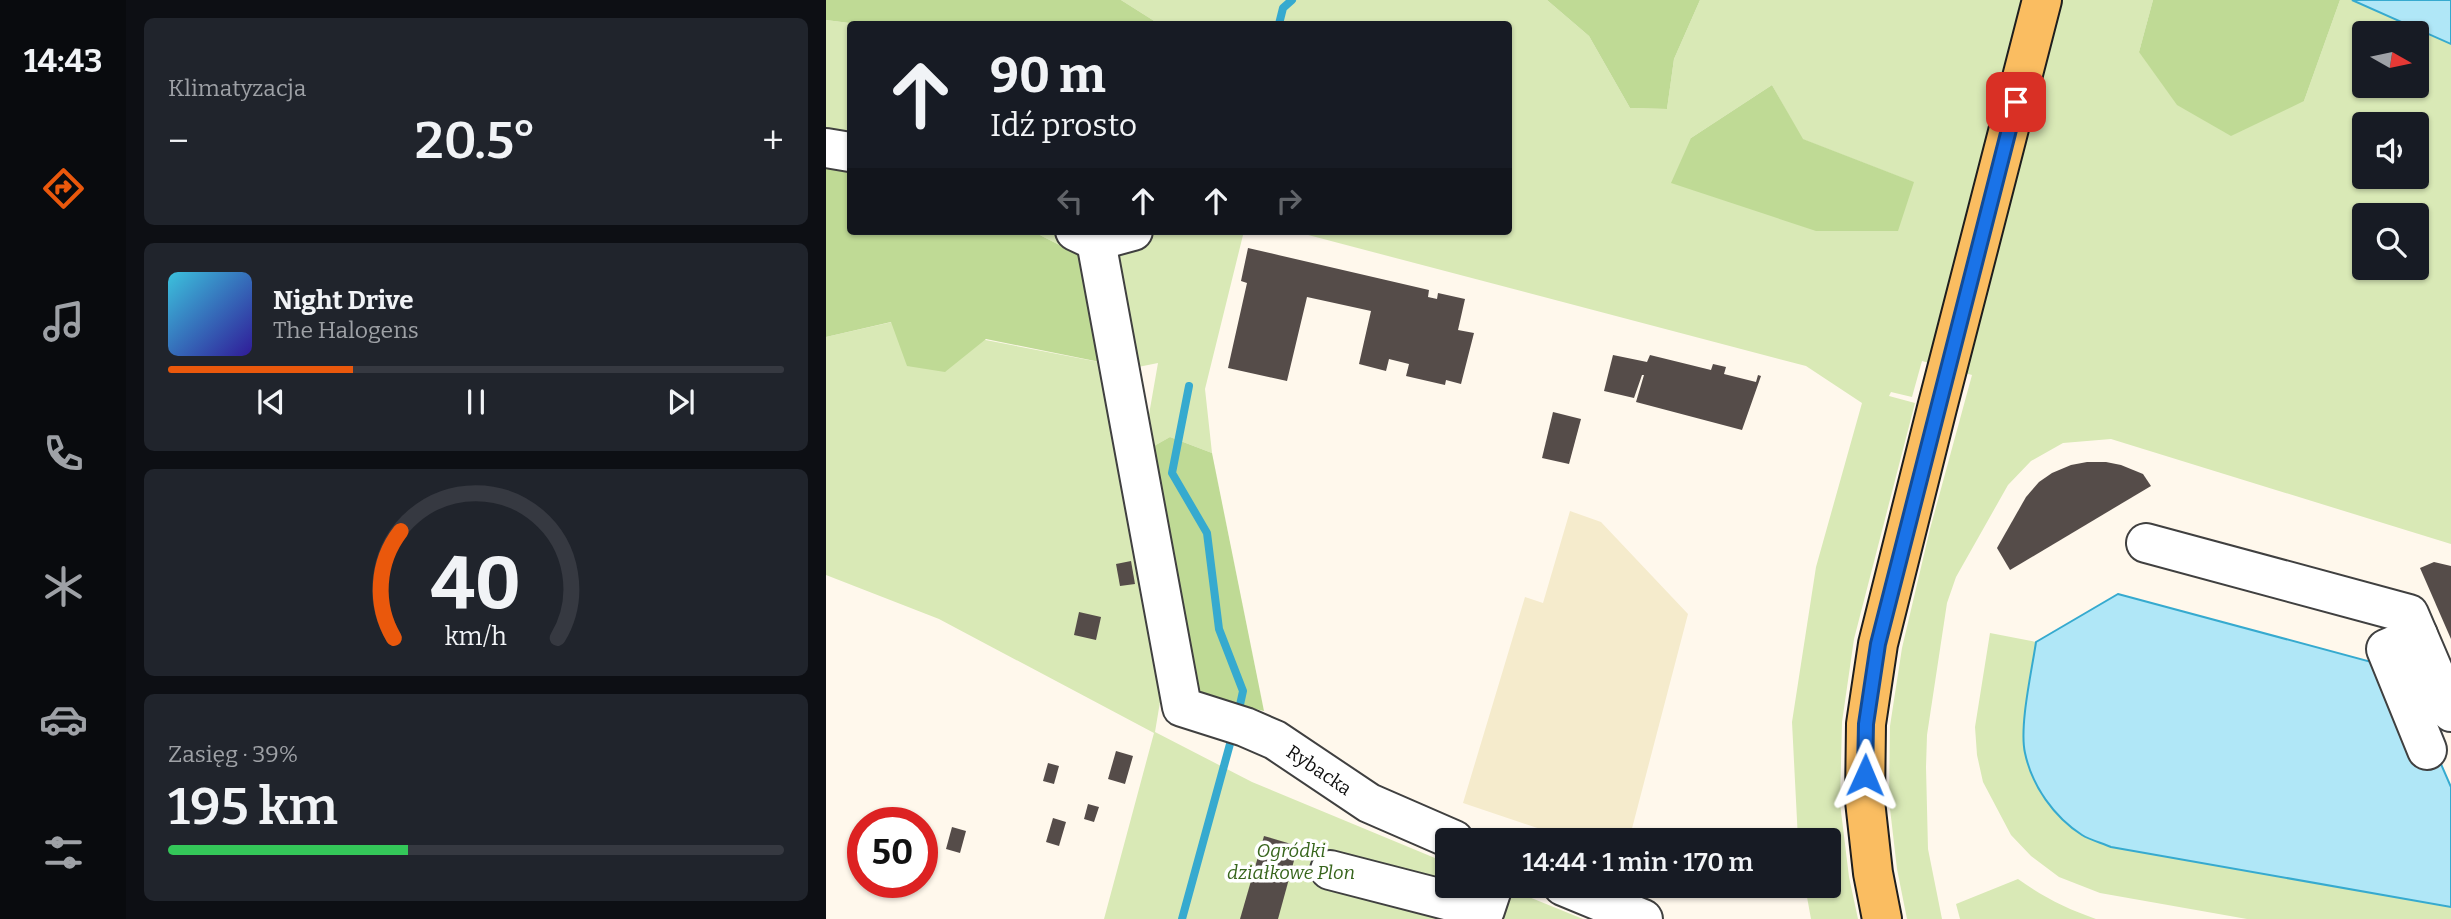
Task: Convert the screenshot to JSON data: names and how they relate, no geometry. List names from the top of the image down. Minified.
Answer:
{"streets":{"street":["Rybacka"]},"parks":["Ogródki działkowe Plon"],"north":"right","page":{"tabs":"14:43","tile":["Klimatyzacja",["Zasięg · 39%","195 km"]],"turn":["90 m","Idź prosto"],"heat":["−","20.5°","+"],"song":["Night Drive","The Halogens"],"limit":"50","trip":"14:44 · 1 min · 170 m","gauge":["40","km/h"]}}
